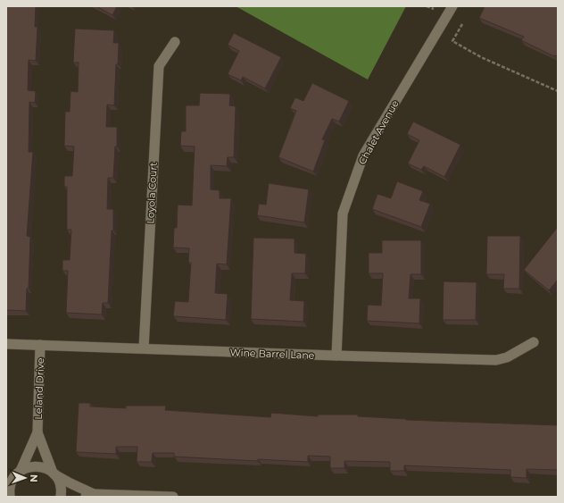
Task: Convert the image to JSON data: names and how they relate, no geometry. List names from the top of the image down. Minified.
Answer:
{"streets":{"street":["Chalet Avenue","Loyola Court","Wine Barrel Lane","Leland Drive"]},"crossings":[["Chalet Avenue","Wine Barrel Lane"],["Loyola Court","Wine Barrel Lane"],["Wine Barrel Lane","Leland Drive"]],"north":"right"}
